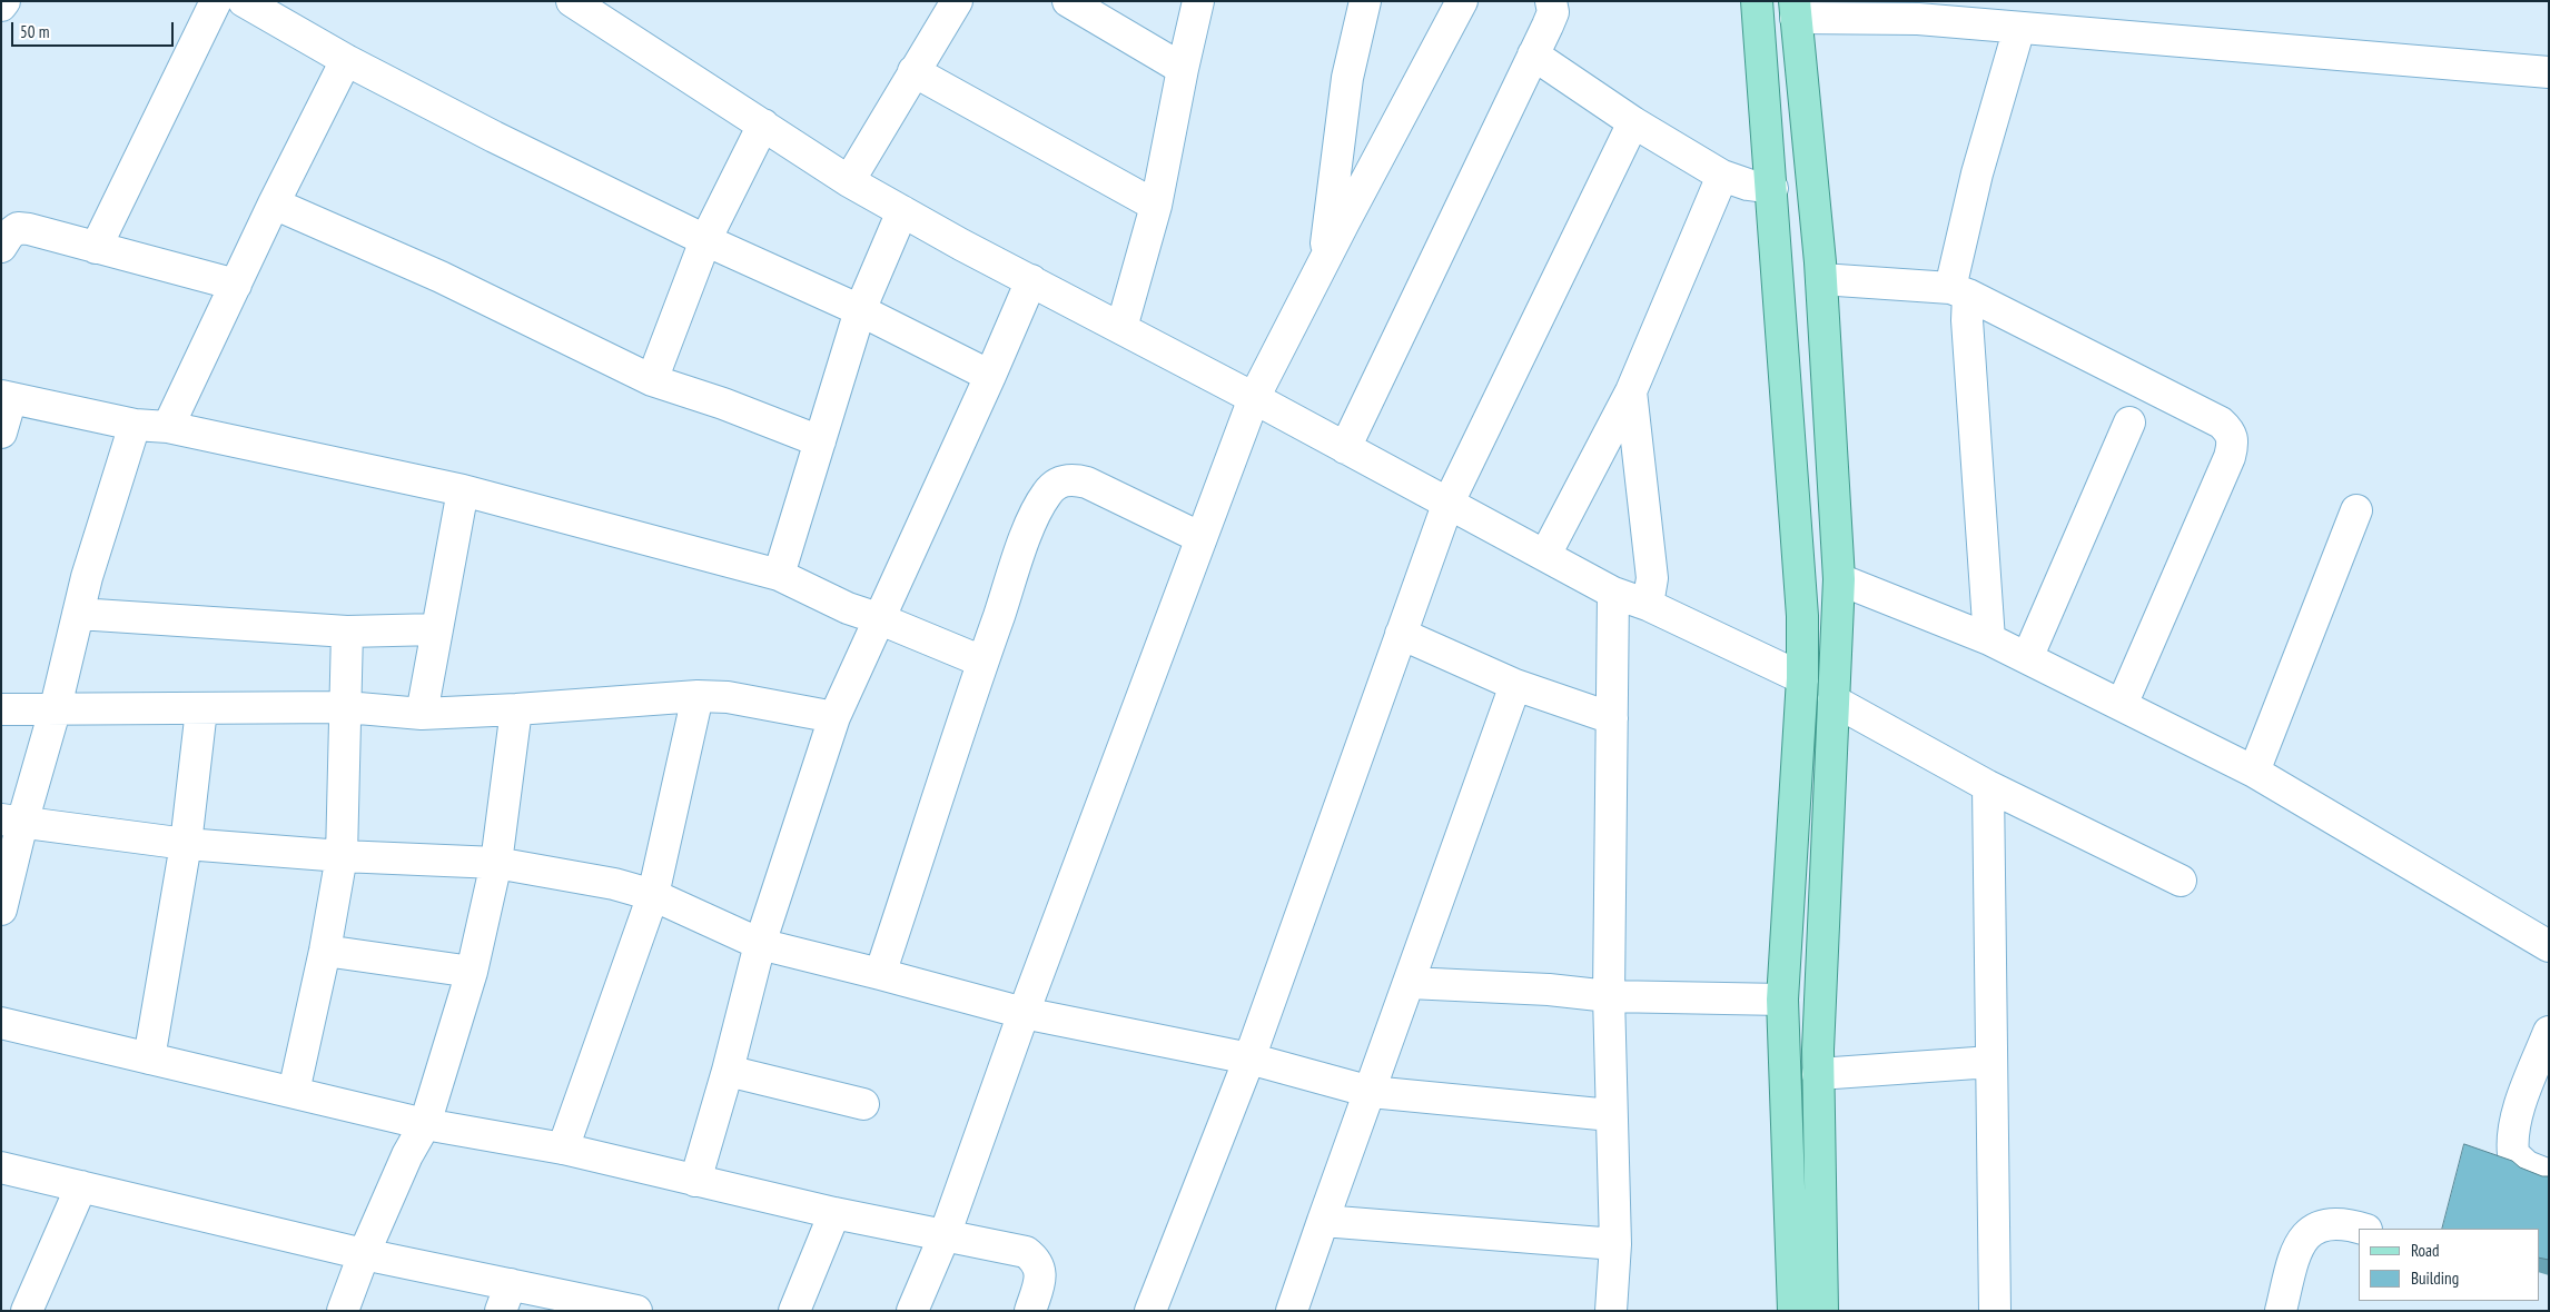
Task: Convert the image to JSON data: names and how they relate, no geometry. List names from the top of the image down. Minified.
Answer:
{"legend":["Road","Building"],"scale_bar":"50 m"}
